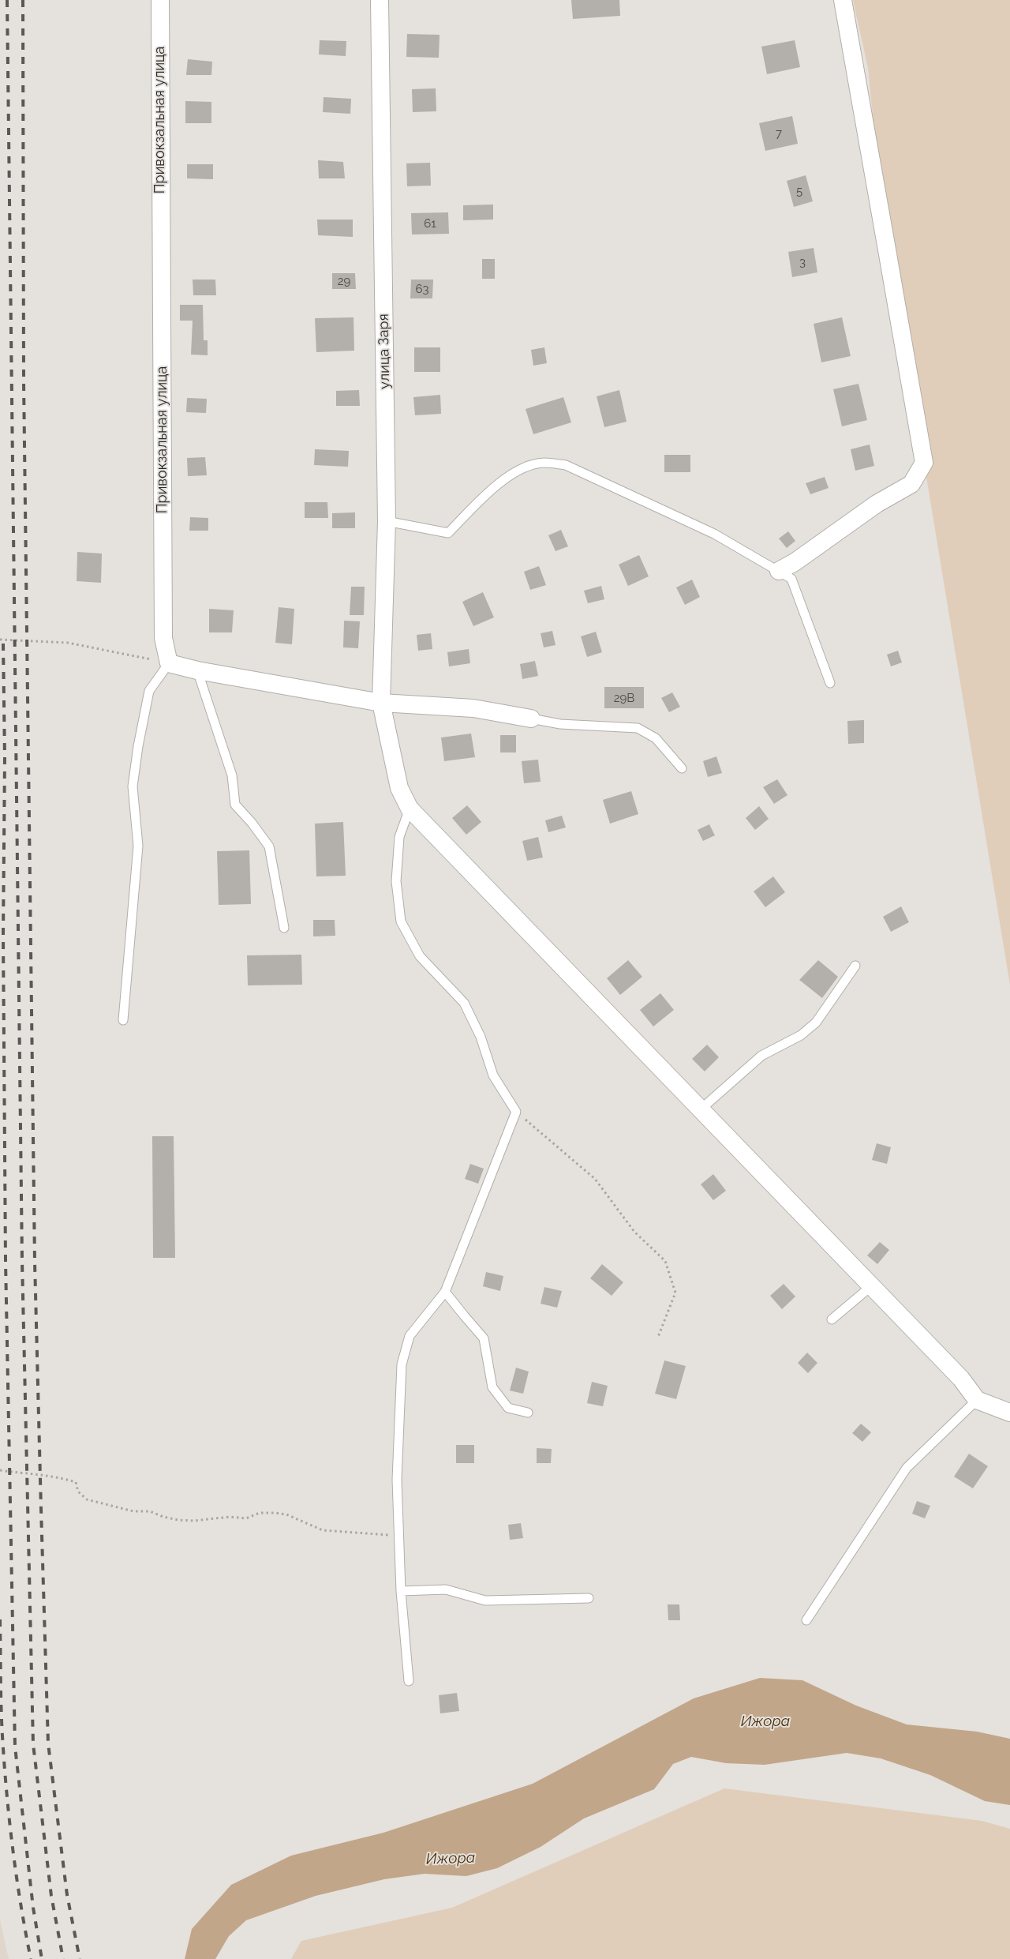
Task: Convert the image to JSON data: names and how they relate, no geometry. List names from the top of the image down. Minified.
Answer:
{"streets":{"street":["Привокзальная улица","улица Заря"]},"water":["Ижора"],"house_numbers":["7","5","61","3","29","63","29В"]}
